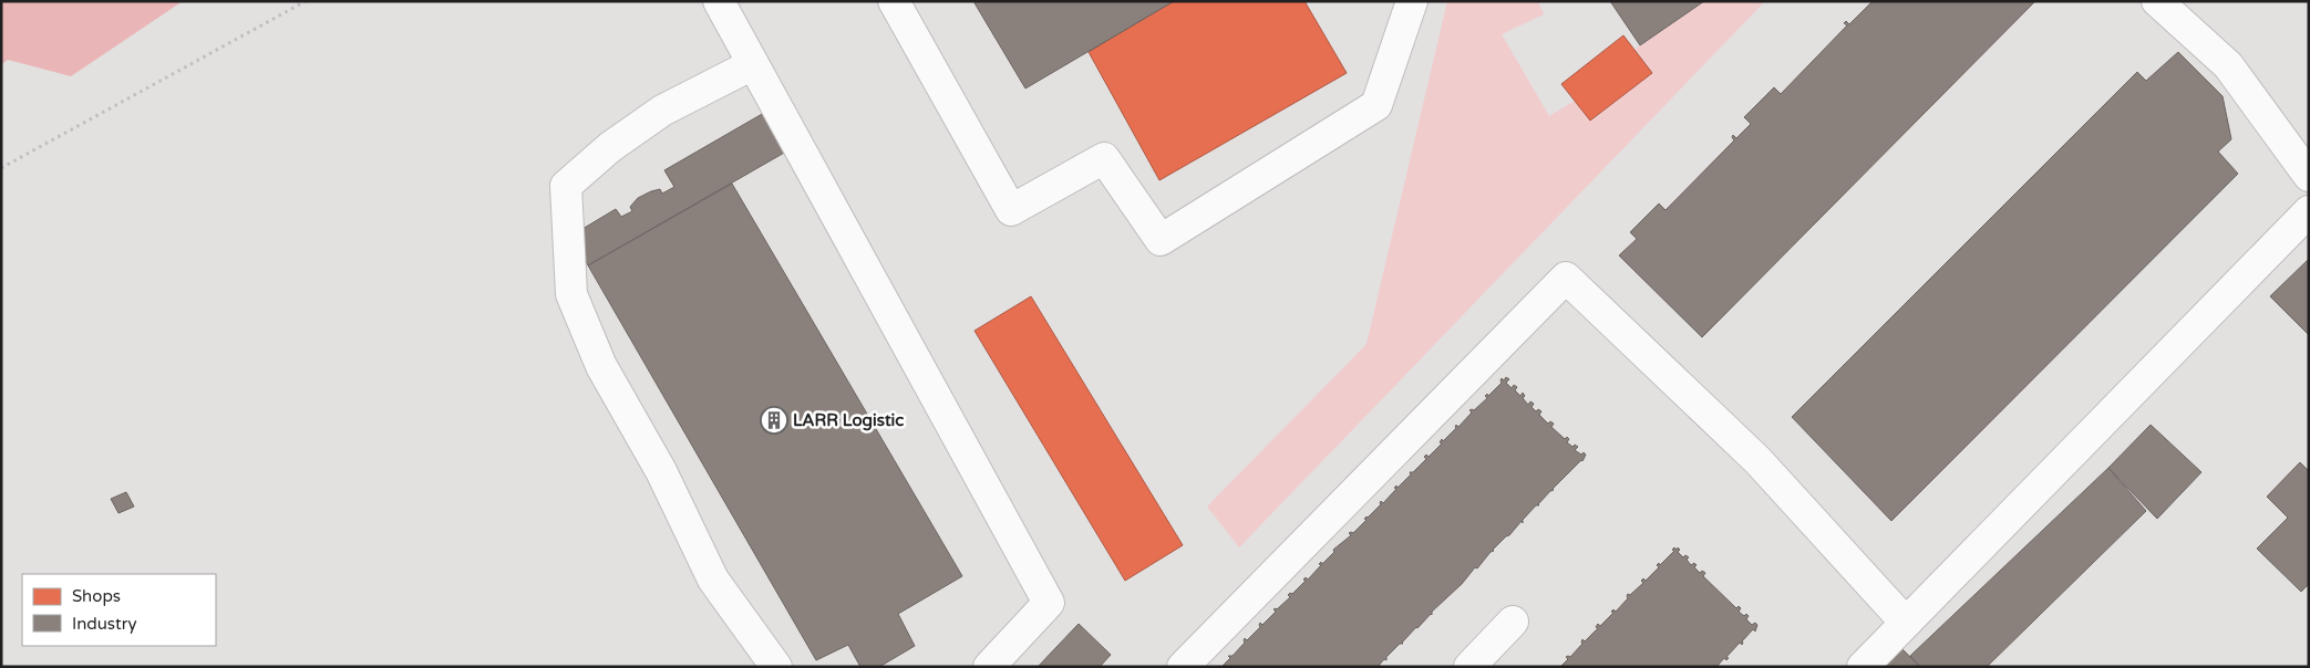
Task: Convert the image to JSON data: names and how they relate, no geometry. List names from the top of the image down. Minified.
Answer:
{"places":{"building":["LARR Logistic"]},"legend":["Shops","Industry"]}
